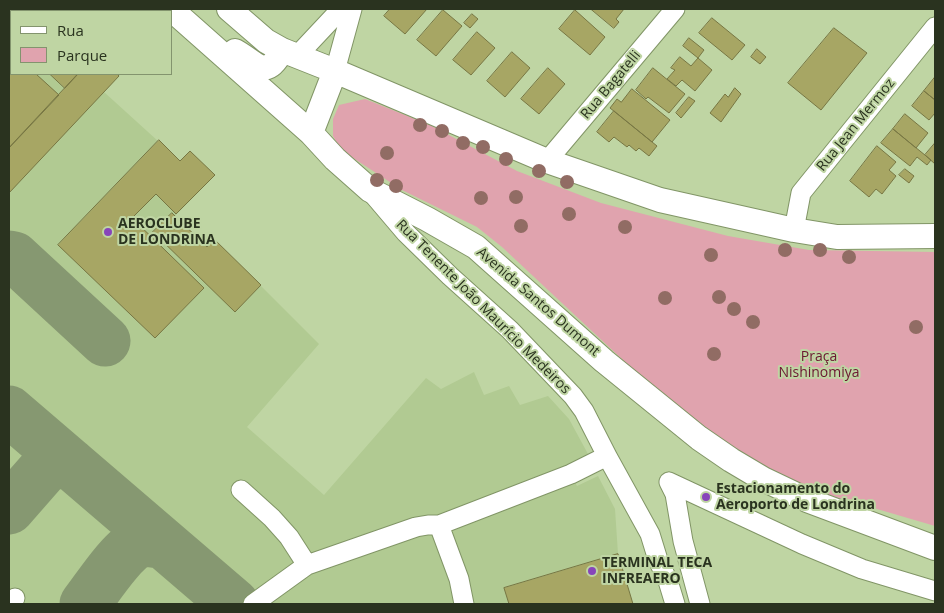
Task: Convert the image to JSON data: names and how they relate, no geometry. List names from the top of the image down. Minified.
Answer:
{"streets":{"main road":["Avenida Santos Dumont"],"street":["Rua Bagatelli","Rua Jean Mermoz","Rua Tenente João Maurício Medeiros"]},"crossings":[["Avenida Santos Dumont","Rua Tenente João Maurício Medeiros"]],"parks":["Praça Nishinomiya"],"places":["AEROCLUBE DE LONDRINA","Estacionamento do Aeroporto de Londrina","TERMINAL TECA INFREAERO"],"legend":["Rua","Parque"]}
